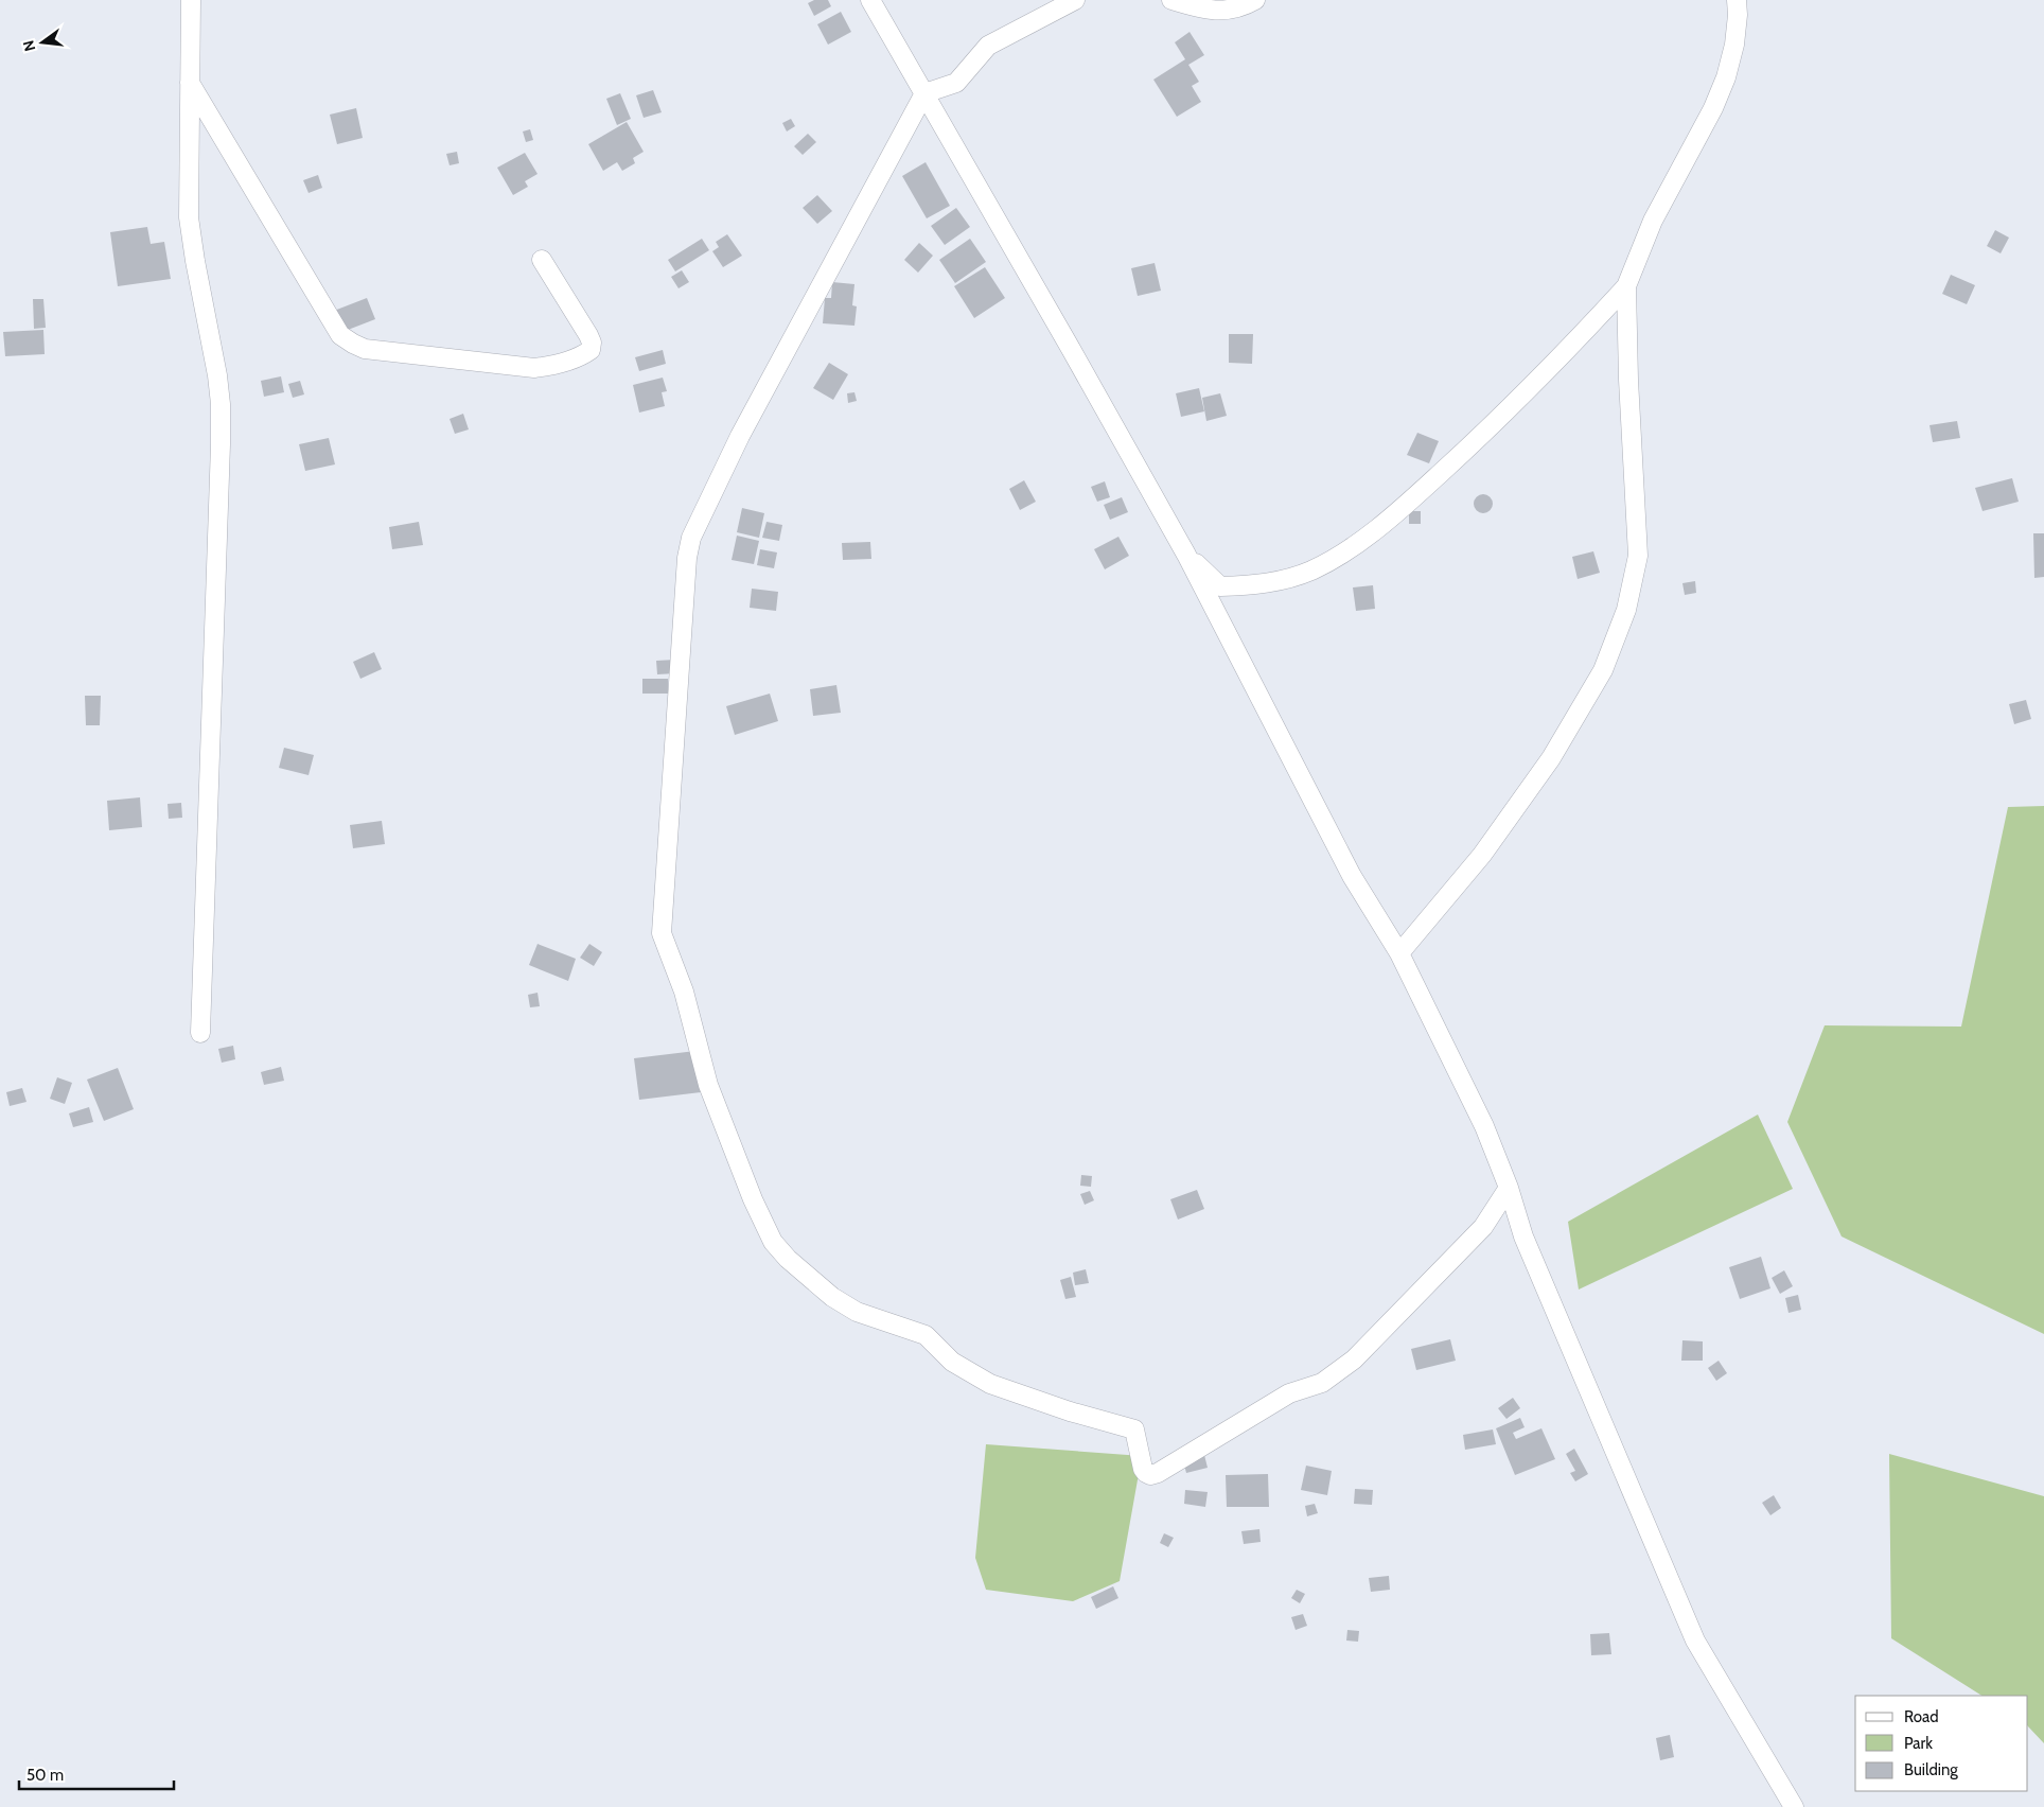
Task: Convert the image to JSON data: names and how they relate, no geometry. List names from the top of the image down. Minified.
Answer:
{"legend":["Road","Park","Building"],"scale_bar":"50 m","north":"left"}
